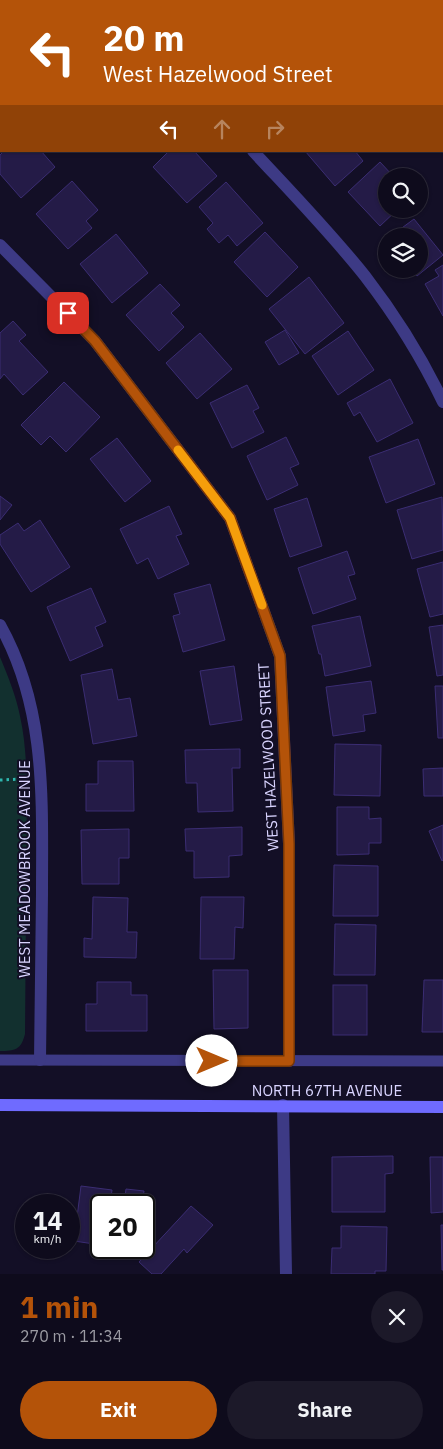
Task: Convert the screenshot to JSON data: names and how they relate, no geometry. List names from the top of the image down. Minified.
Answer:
{"streets":{"main road":["NORTH 67TH AVENUE"],"street":["WEST HAZELWOOD STREET","WEST MEADOWBROOK AVENUE"]},"crossings":[["WEST HAZELWOOD STREET","NORTH 67TH AVENUE"],["WEST MEADOWBROOK AVENUE","NORTH 67TH AVENUE"]],"page":{"turn":["20 m","West Hazelwood Street"],"speed":"14 km/h","limit":"20","heading":["1 min","270 m · 11:34"],"buttons":["Exit","Share"]}}
